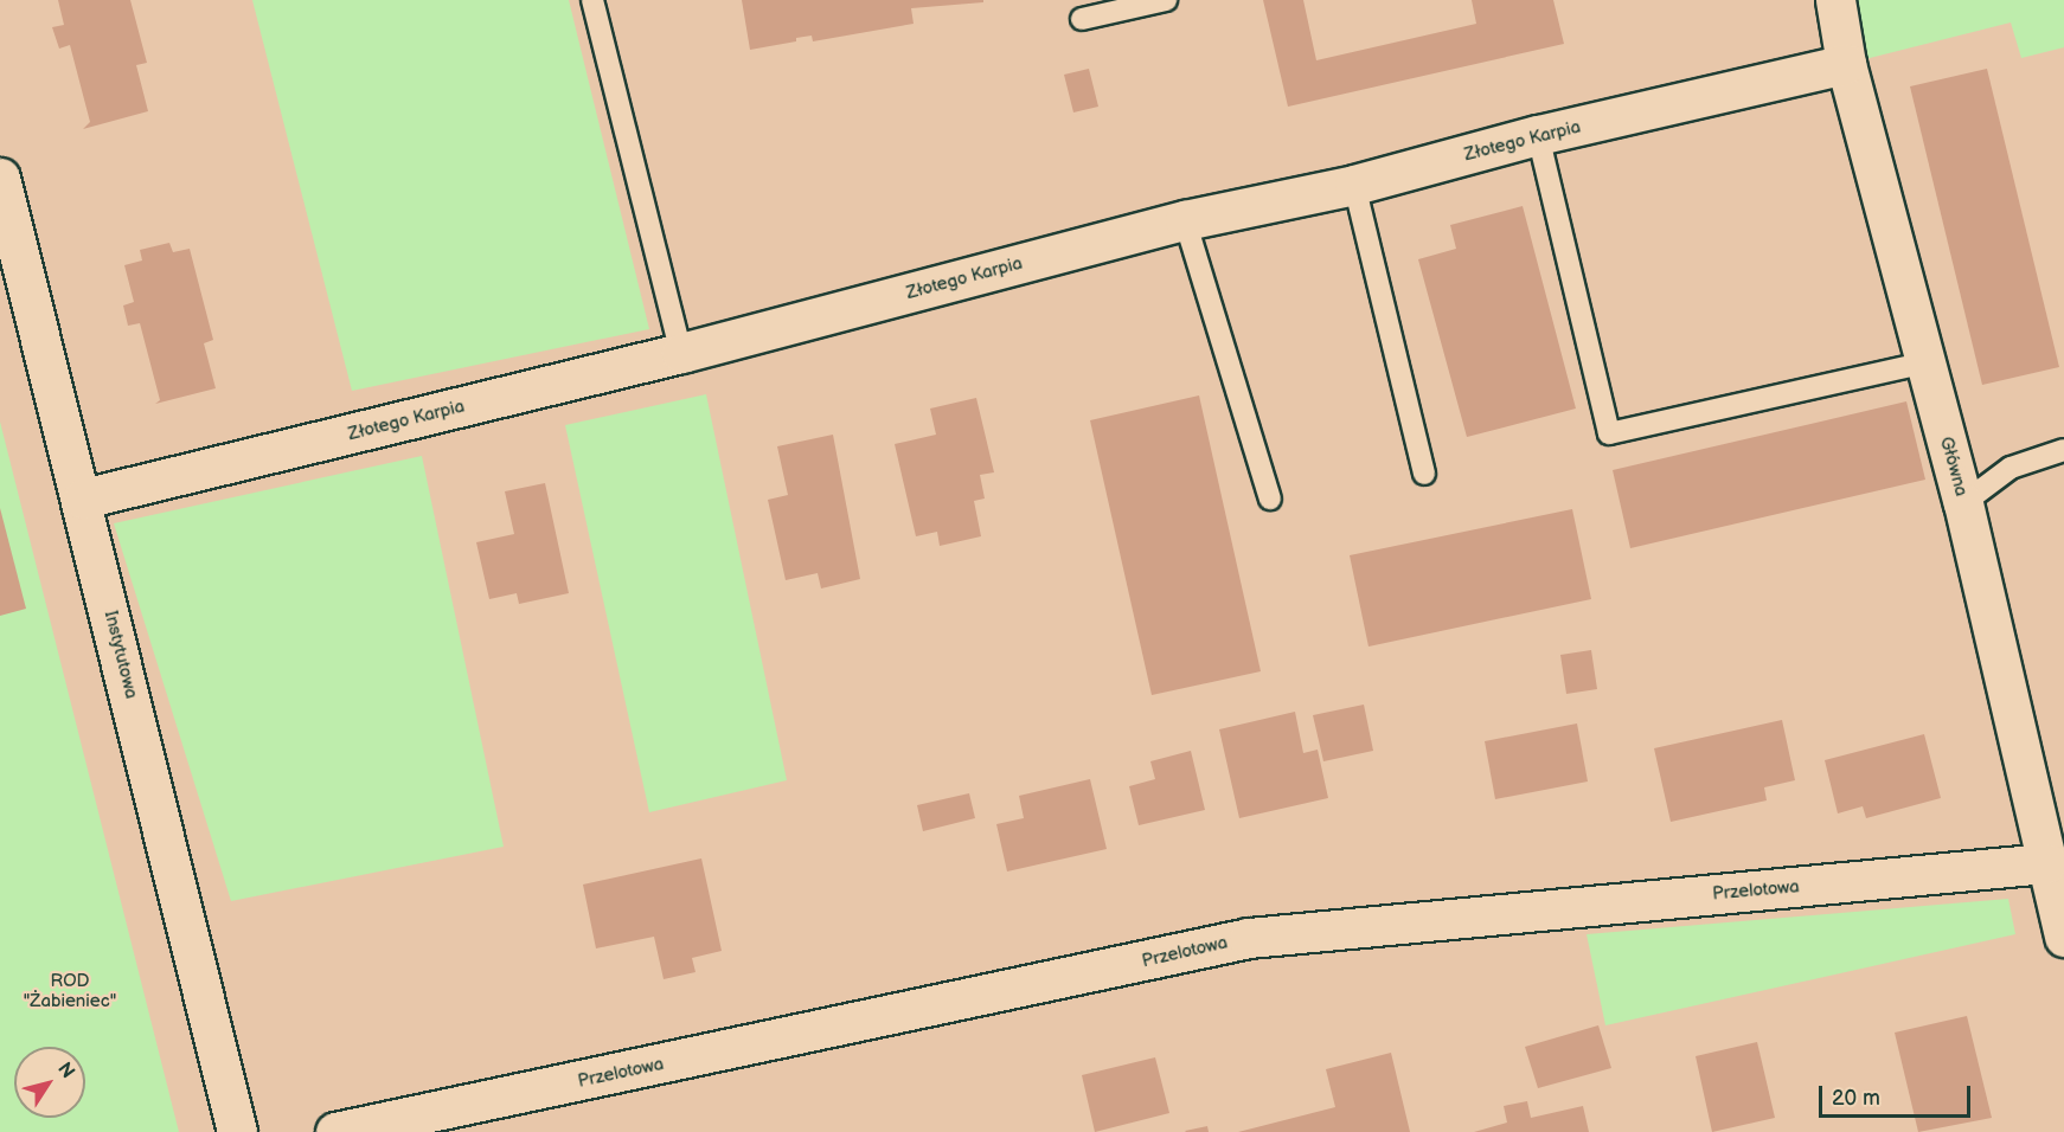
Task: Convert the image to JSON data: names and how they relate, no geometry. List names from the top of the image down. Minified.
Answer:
{"streets":{"street":["Złotego Karpia","Główna","Instytutowa","Przelotowa"]},"crossings":[["Złotego Karpia","Główna"],["Złotego Karpia","Instytutowa"],["Główna","Przelotowa"]],"parks":["ROD \"Żabieniec\""],"scale_bar":"20 m","north":"top right"}
